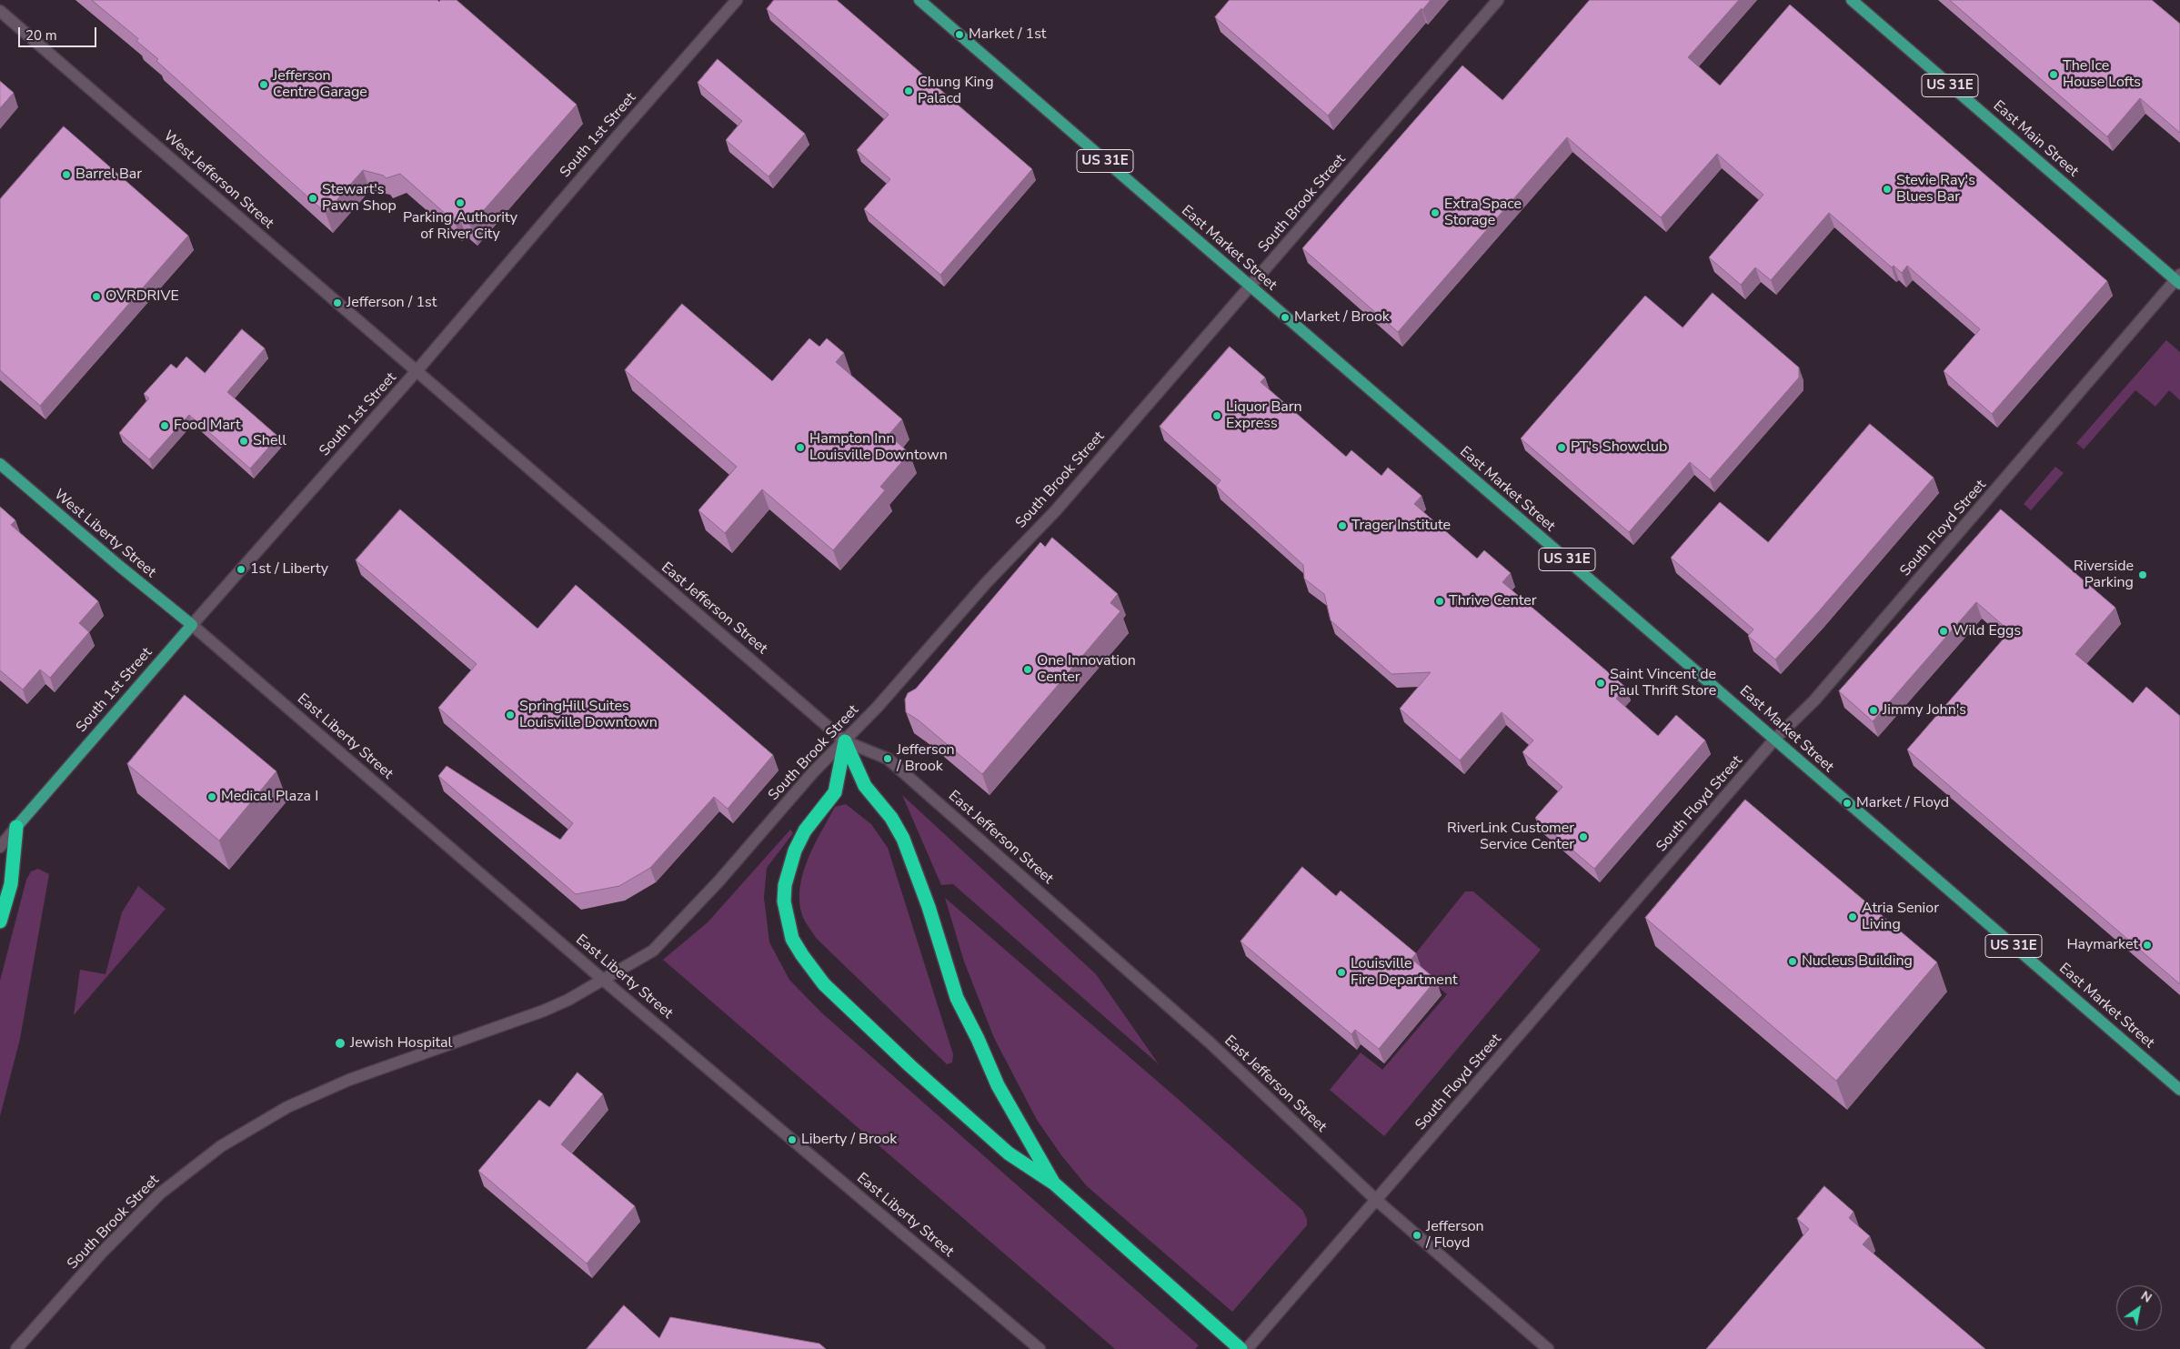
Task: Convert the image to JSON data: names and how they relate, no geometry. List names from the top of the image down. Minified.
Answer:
{"streets":{"main road":["US 31E","South 1st Street","East Main Street","East Market Street","West Liberty Street"],"street":["West Jefferson Street","South Brook Street","South Floyd Street","East Jefferson Street","East Liberty Street"]},"crossings":[["South 1st Street","West Jefferson Street"],["South 1st Street","West Liberty Street"],["South 1st Street","East Jefferson Street"],["South 1st Street","East Liberty Street"],["East Main Street","South Floyd Street"],["West Jefferson Street","East Jefferson Street"],["South Brook Street","East Market Street"],["South Brook Street","East Jefferson Street"],["South Brook Street","East Liberty Street"],["East Market Street","South Floyd Street"],["South Floyd Street","East Jefferson Street"],["West Liberty Street","East Liberty Street"]],"places":["Market / 1st","The Ice House Lofts","Jefferson Centre Garage","Chung King Palacd","Barrel Bar","Stevie Ray's Blues Bar","Stewart's Pawn Shop","Parking Authority of River City","Extra Space Storage","OVRDRIVE","Jefferson / 1st","Market / Brook","Liquor Barn Express","Food Mart","Shell","Hampton Inn Louisville Downtown","PT's Showclub","Trager Institute","1st / Liberty","Riverside Parking","Thrive Center","Wild Eggs","One Innovation Center","Saint Vincent de Paul Thrift Store","Jimmy John's","SpringHill Suites Louisville Downtown","Jefferson / Brook","Medical Plaza I","Market / Floyd","RiverLink Customer Service Center","Atria Senior Living","Haymarket","Nucleus Building","Louisville Fire Department","Jewish Hospital","Liberty / Brook","Jefferson / Floyd"],"scale_bar":"20 m","north":"top right"}
